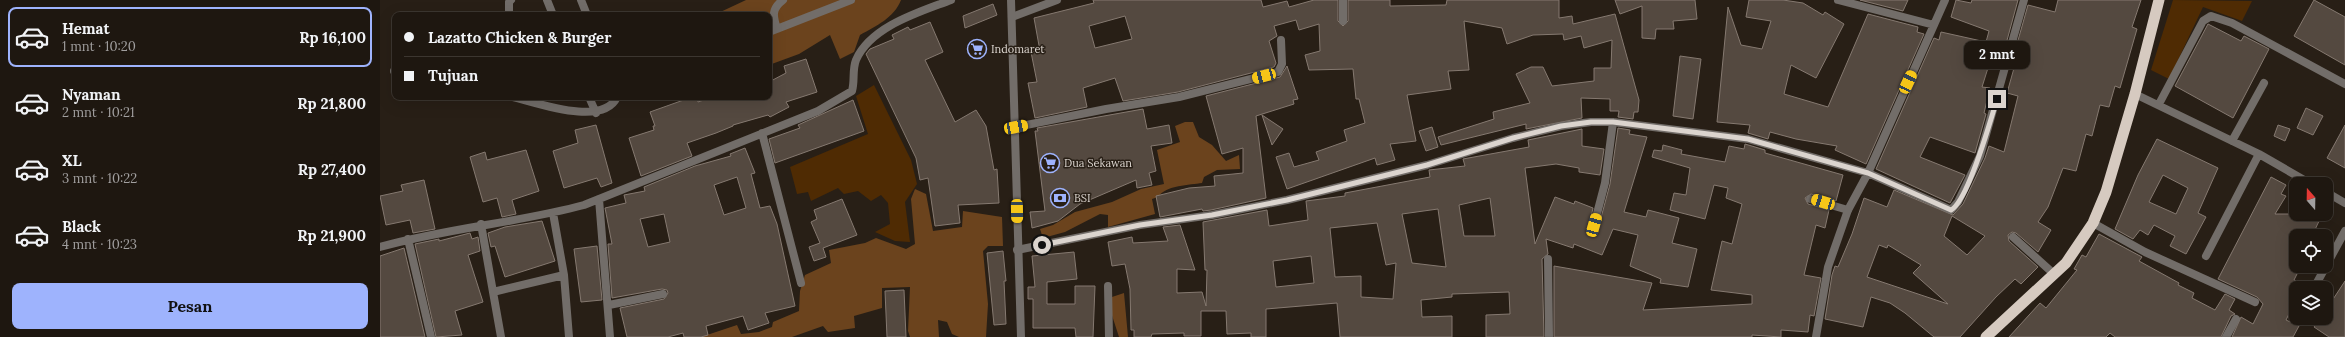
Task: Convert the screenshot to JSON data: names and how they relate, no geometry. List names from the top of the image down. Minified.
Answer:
{"places":{"supermarket":["Indomaret","Dua Sekawan"],"bank":["BSI"]},"north":"top","page":{"list":[{"name":"Hemat","note":"1 mnt · 10:20","value":"Rp 16,100"},{"name":"Nyaman","note":"2 mnt · 10:21","value":"Rp 21,800"},{"name":"XL","note":"3 mnt · 10:22","value":"Rp 27,400"},{"name":"Black","note":"4 mnt · 10:23","value":"Rp 21,900"}],"banner":["Lazatto Chicken & Burger","Tujuan"],"bubble":"2 mnt","buttons":"Pesan"}}
